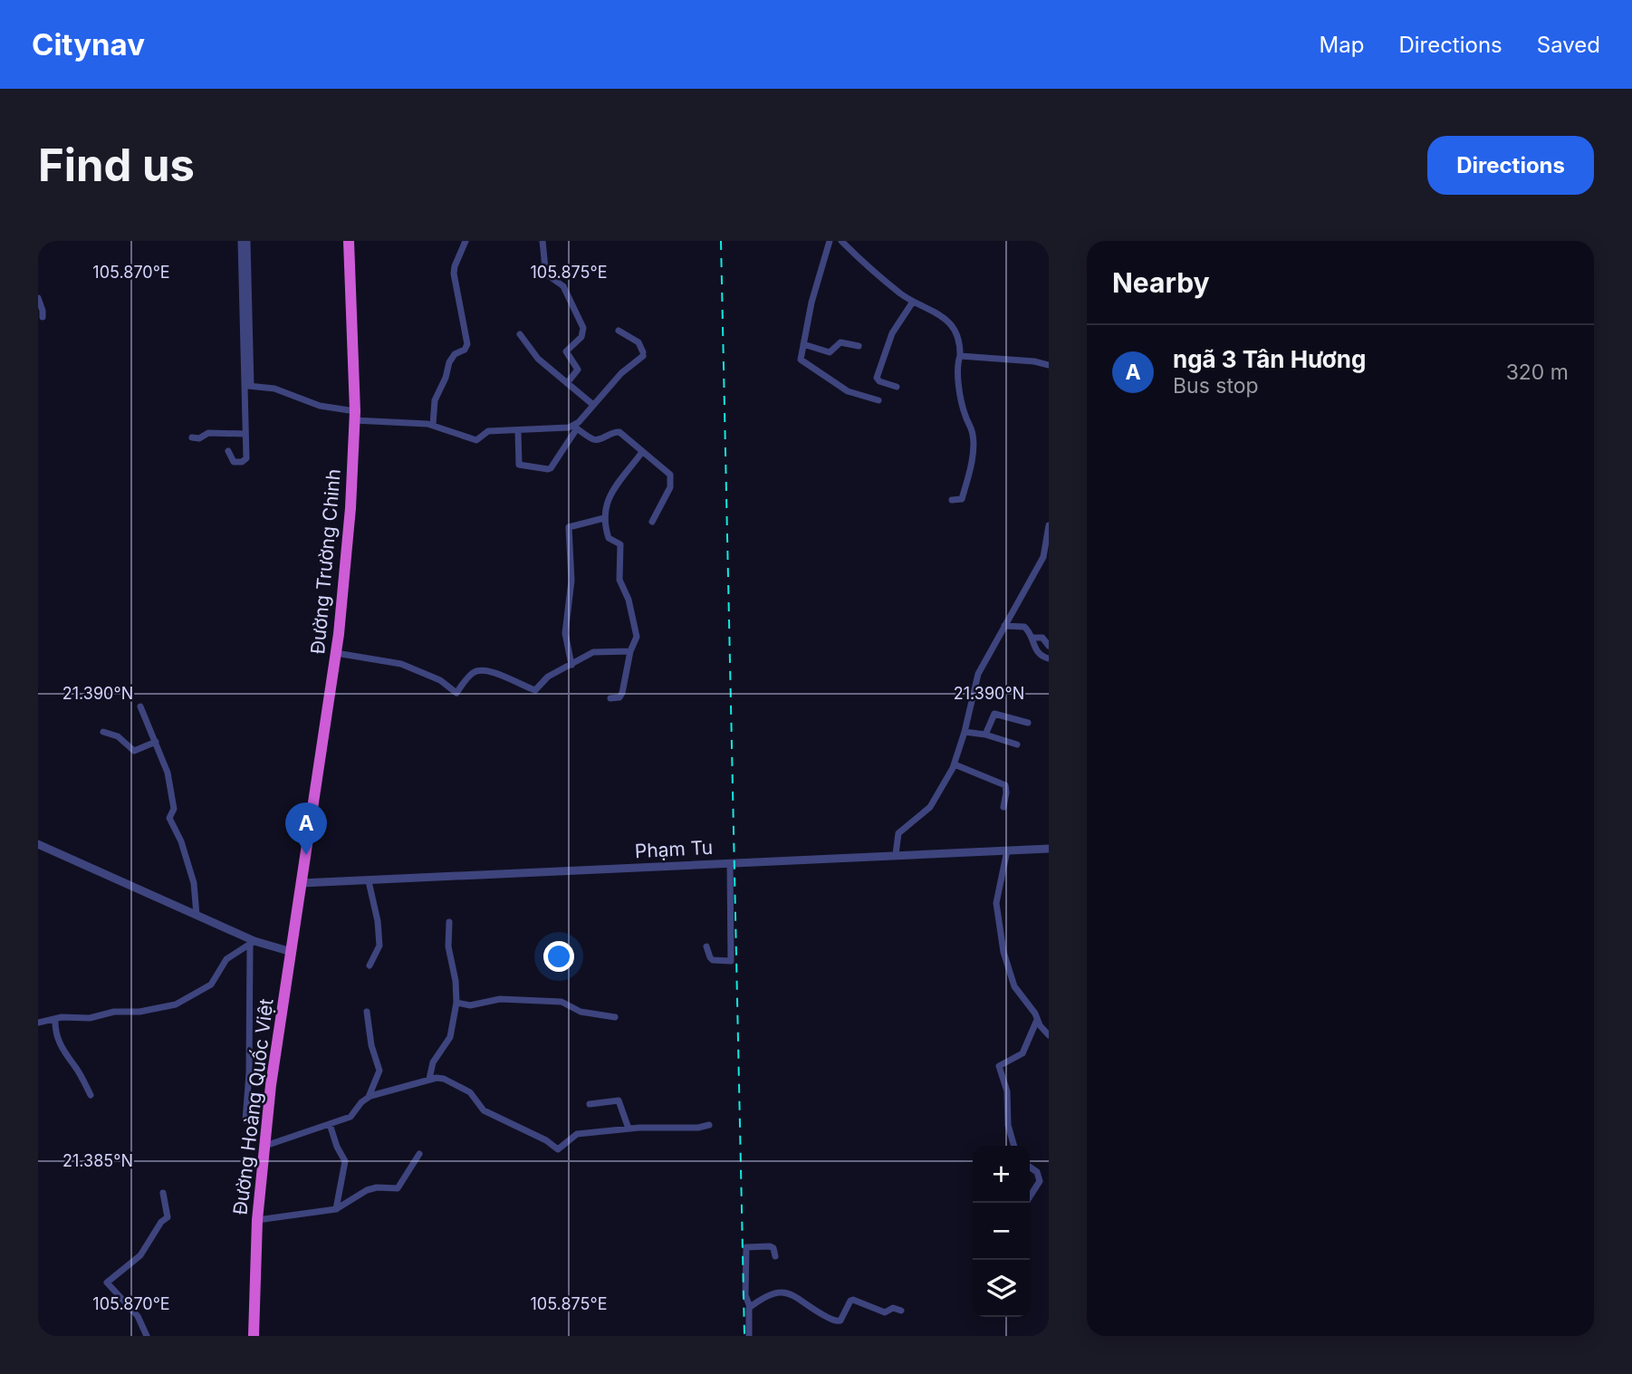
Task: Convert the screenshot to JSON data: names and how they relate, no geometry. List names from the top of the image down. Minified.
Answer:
{"streets":{"highway":["Đường Trường Chinh","Đường Hoàng Quốc Việt"],"street":["Phạm Tu"]},"crossings":[["Đường Trường Chinh","Phạm Tu"],["Đường Trường Chinh","Đường Hoàng Quốc Việt"],["Phạm Tu","Đường Hoàng Quốc Việt"]],"page":{"header":"Citynav","nav":["Map","Directions","Saved"],"buttons":"Directions","title":"Find us","heading":"Nearby","list":[{"mark":"A","name":"ngã 3 Tân Hương","note":"Bus stop","value":"320 m"}],"pins":"A","map_buttons":["+","−"]},"coordinates":["105.870°E","105.875°E","21.390°N","21.385°N"]}
